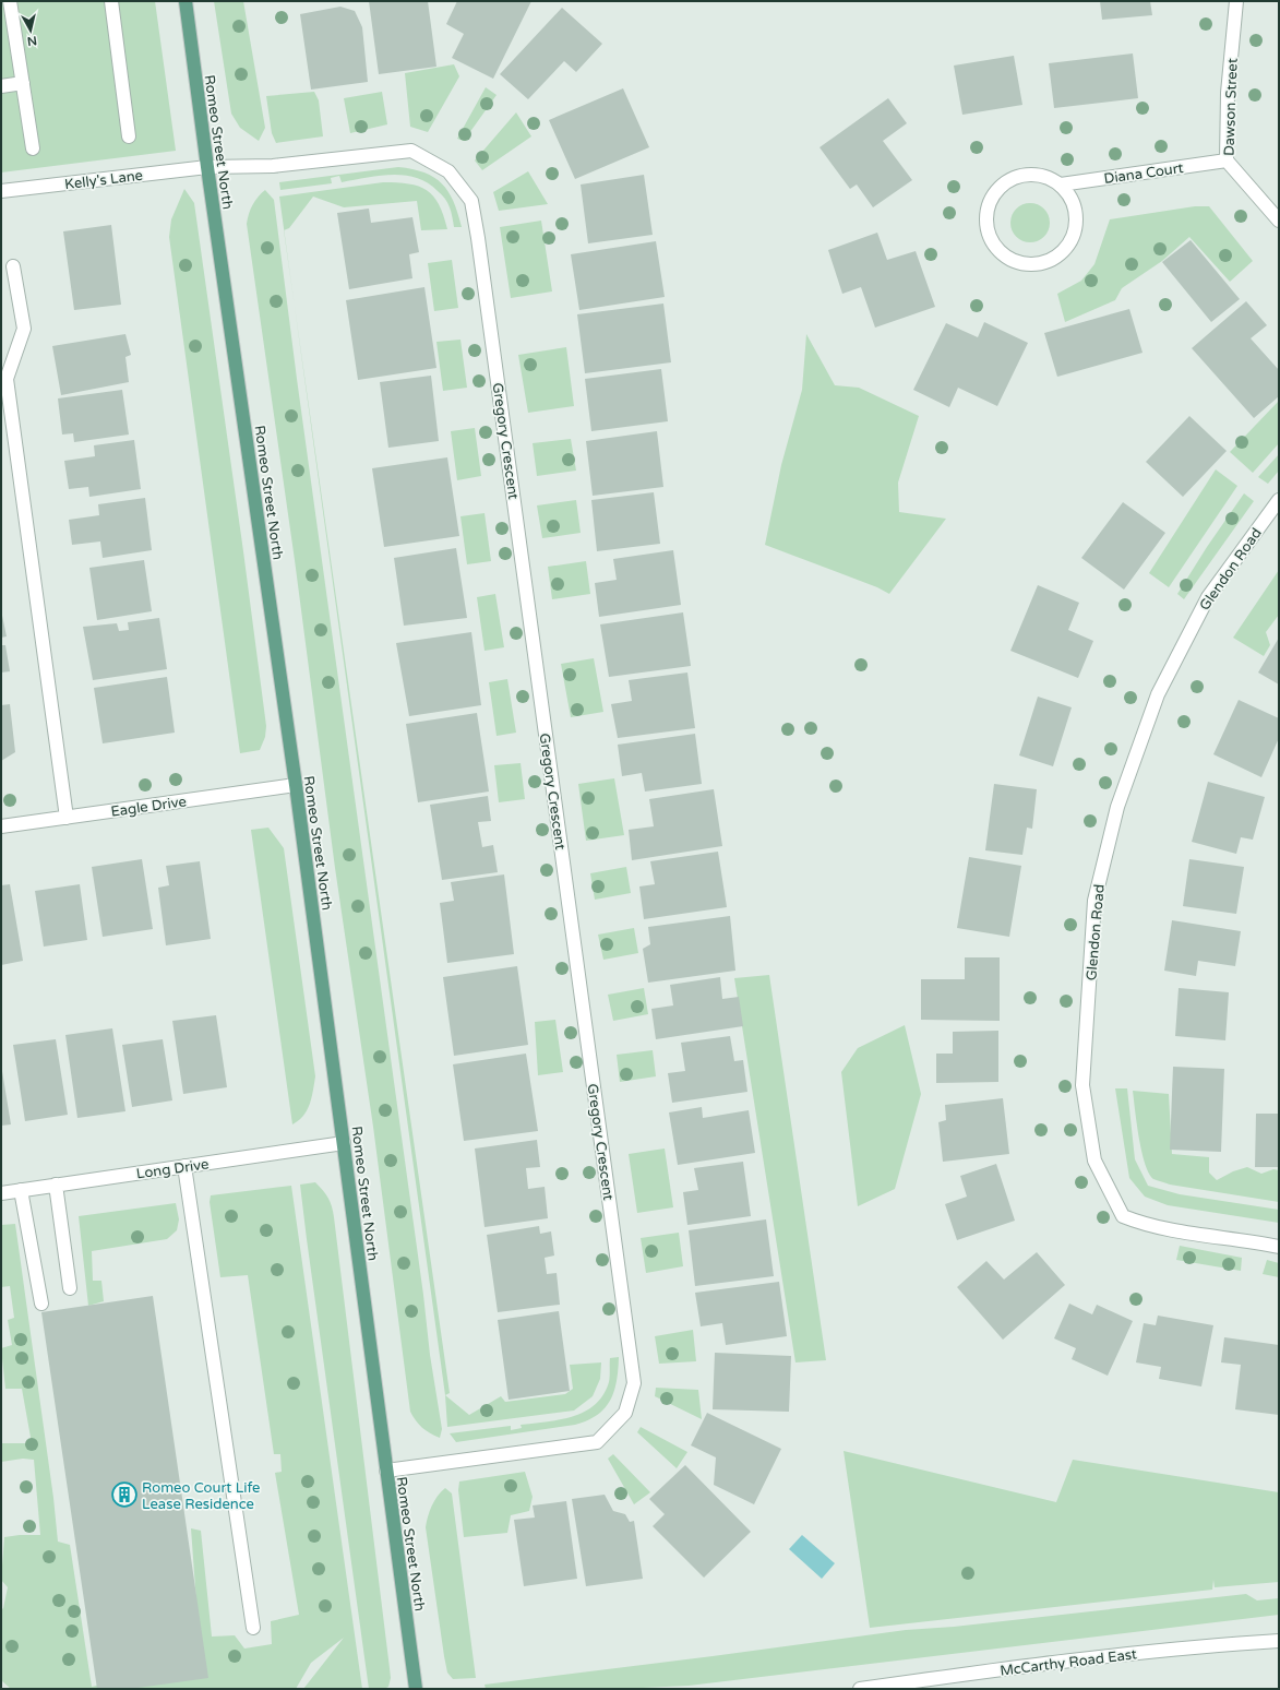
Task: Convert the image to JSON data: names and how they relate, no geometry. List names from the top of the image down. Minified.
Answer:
{"streets":{"main road":["Romeo Street North"],"street":["Dawson Street","Diana Court","Kelly's Lane","Gregory Crescent","Glendon Road","Eagle Drive","Long Drive","McCarthy Road East"]},"crossings":[["Dawson Street","Diana Court"],["Romeo Street North","Kelly's Lane"],["Romeo Street North","Gregory Crescent"],["Romeo Street North","Eagle Drive"],["Romeo Street North","Long Drive"],["Kelly's Lane","Gregory Crescent"]],"places":{"building":["Romeo Court Life Lease Residence"]},"north":"bottom"}
